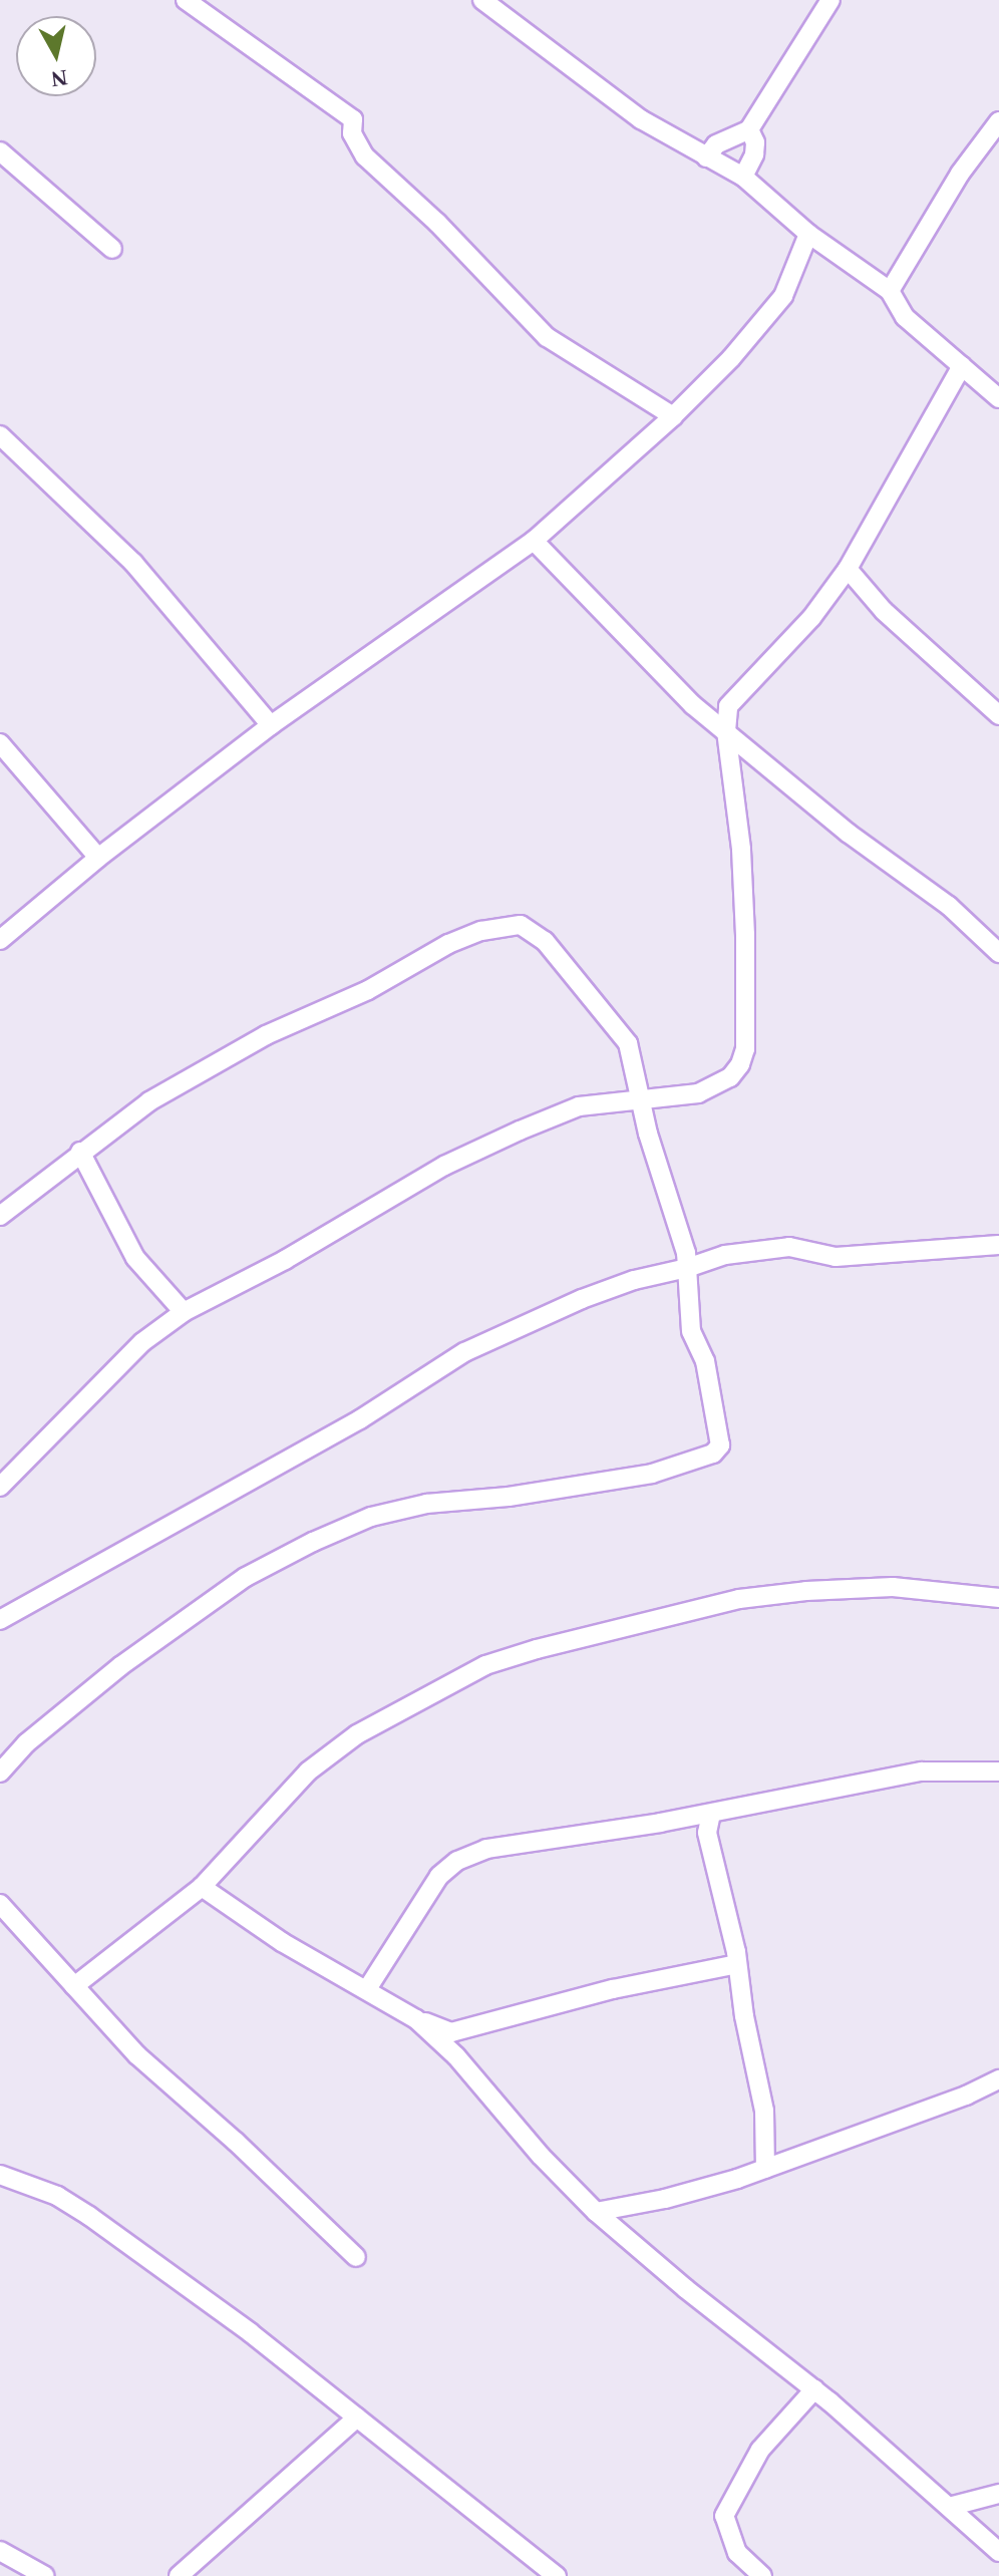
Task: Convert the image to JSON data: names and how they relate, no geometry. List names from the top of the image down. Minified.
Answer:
{"north":"bottom"}
